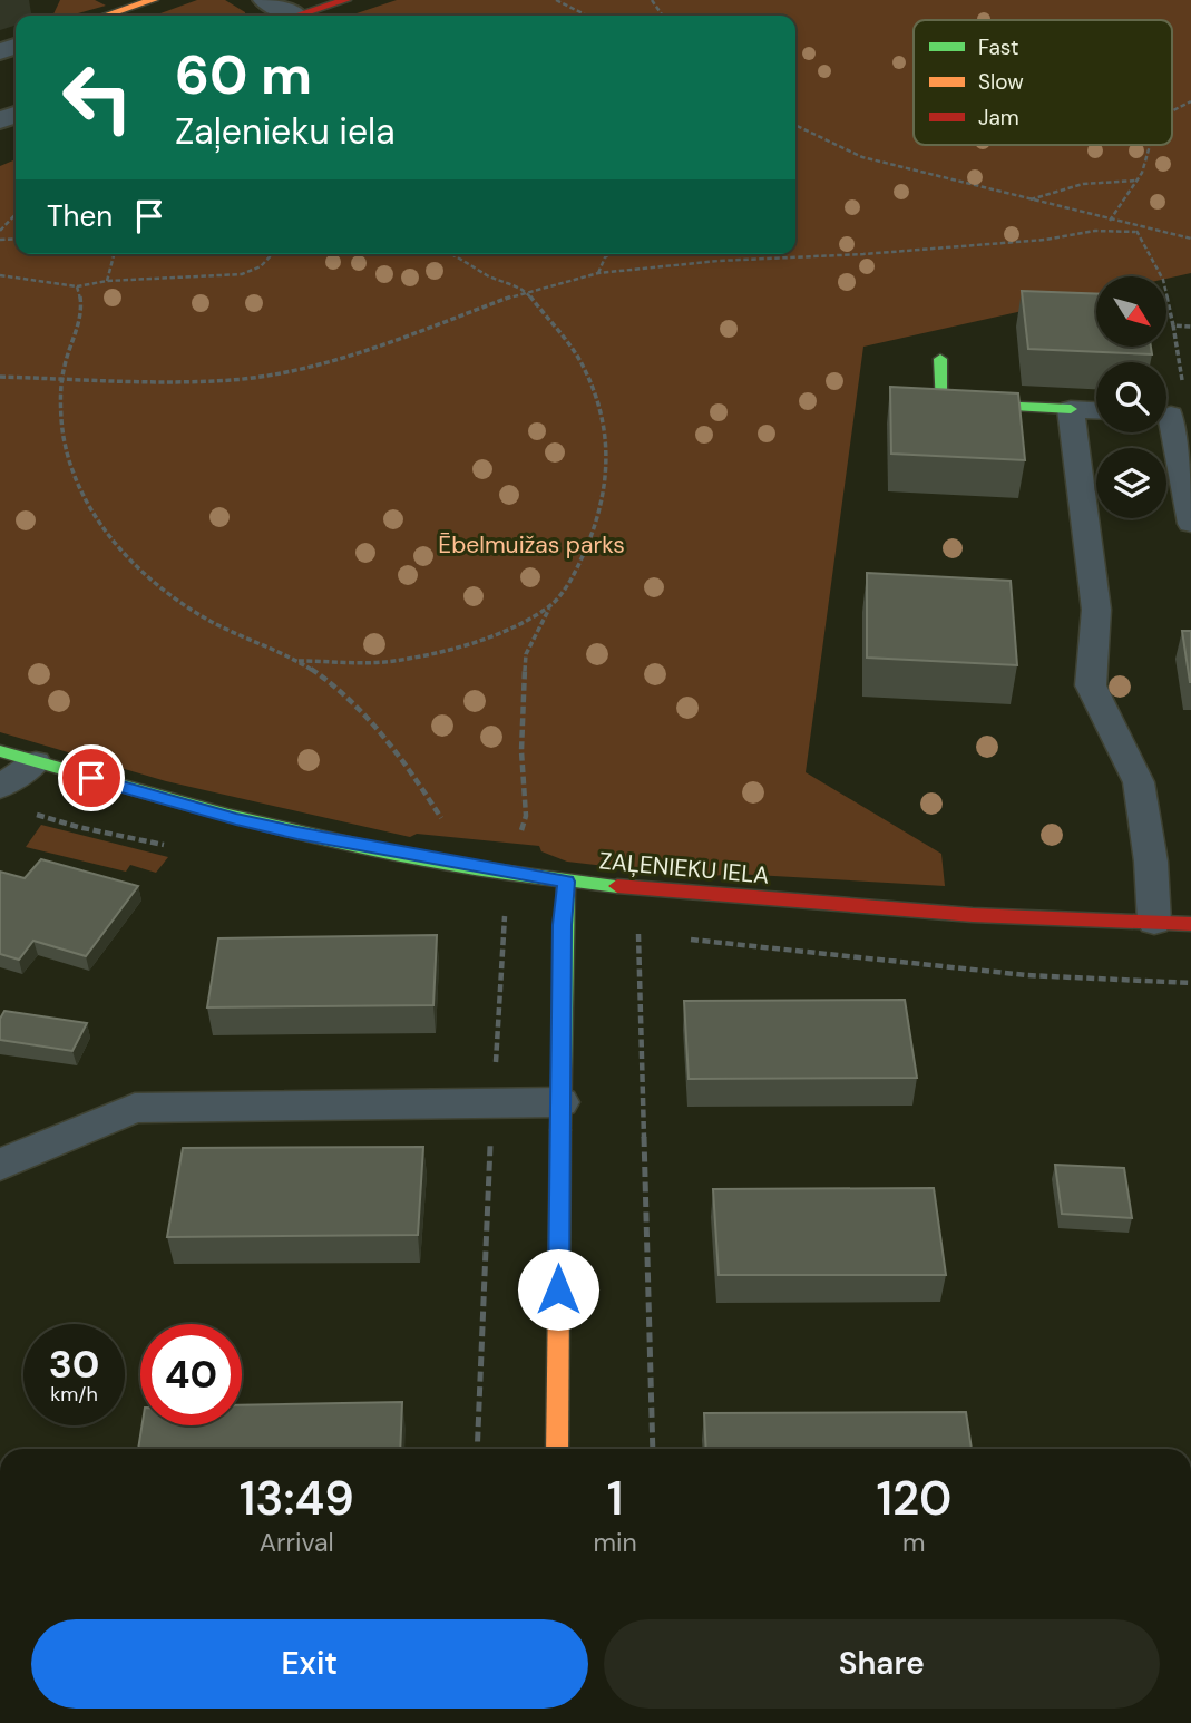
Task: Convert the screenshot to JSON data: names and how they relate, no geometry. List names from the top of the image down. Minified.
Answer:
{"streets":{"street":["ZAĻENIEKU IELA"]},"parks":["Ēbelmuižas parks"],"legend":["Fast","Slow","Jam"],"north":"bottom right","page":{"turn":["60 m","Zaļenieku iela"],"then":"Then","speed":"30 km/h","limit":"40","eta":["13:49","Arrival","1","min","120","m"],"buttons":["Exit","Share"]}}
